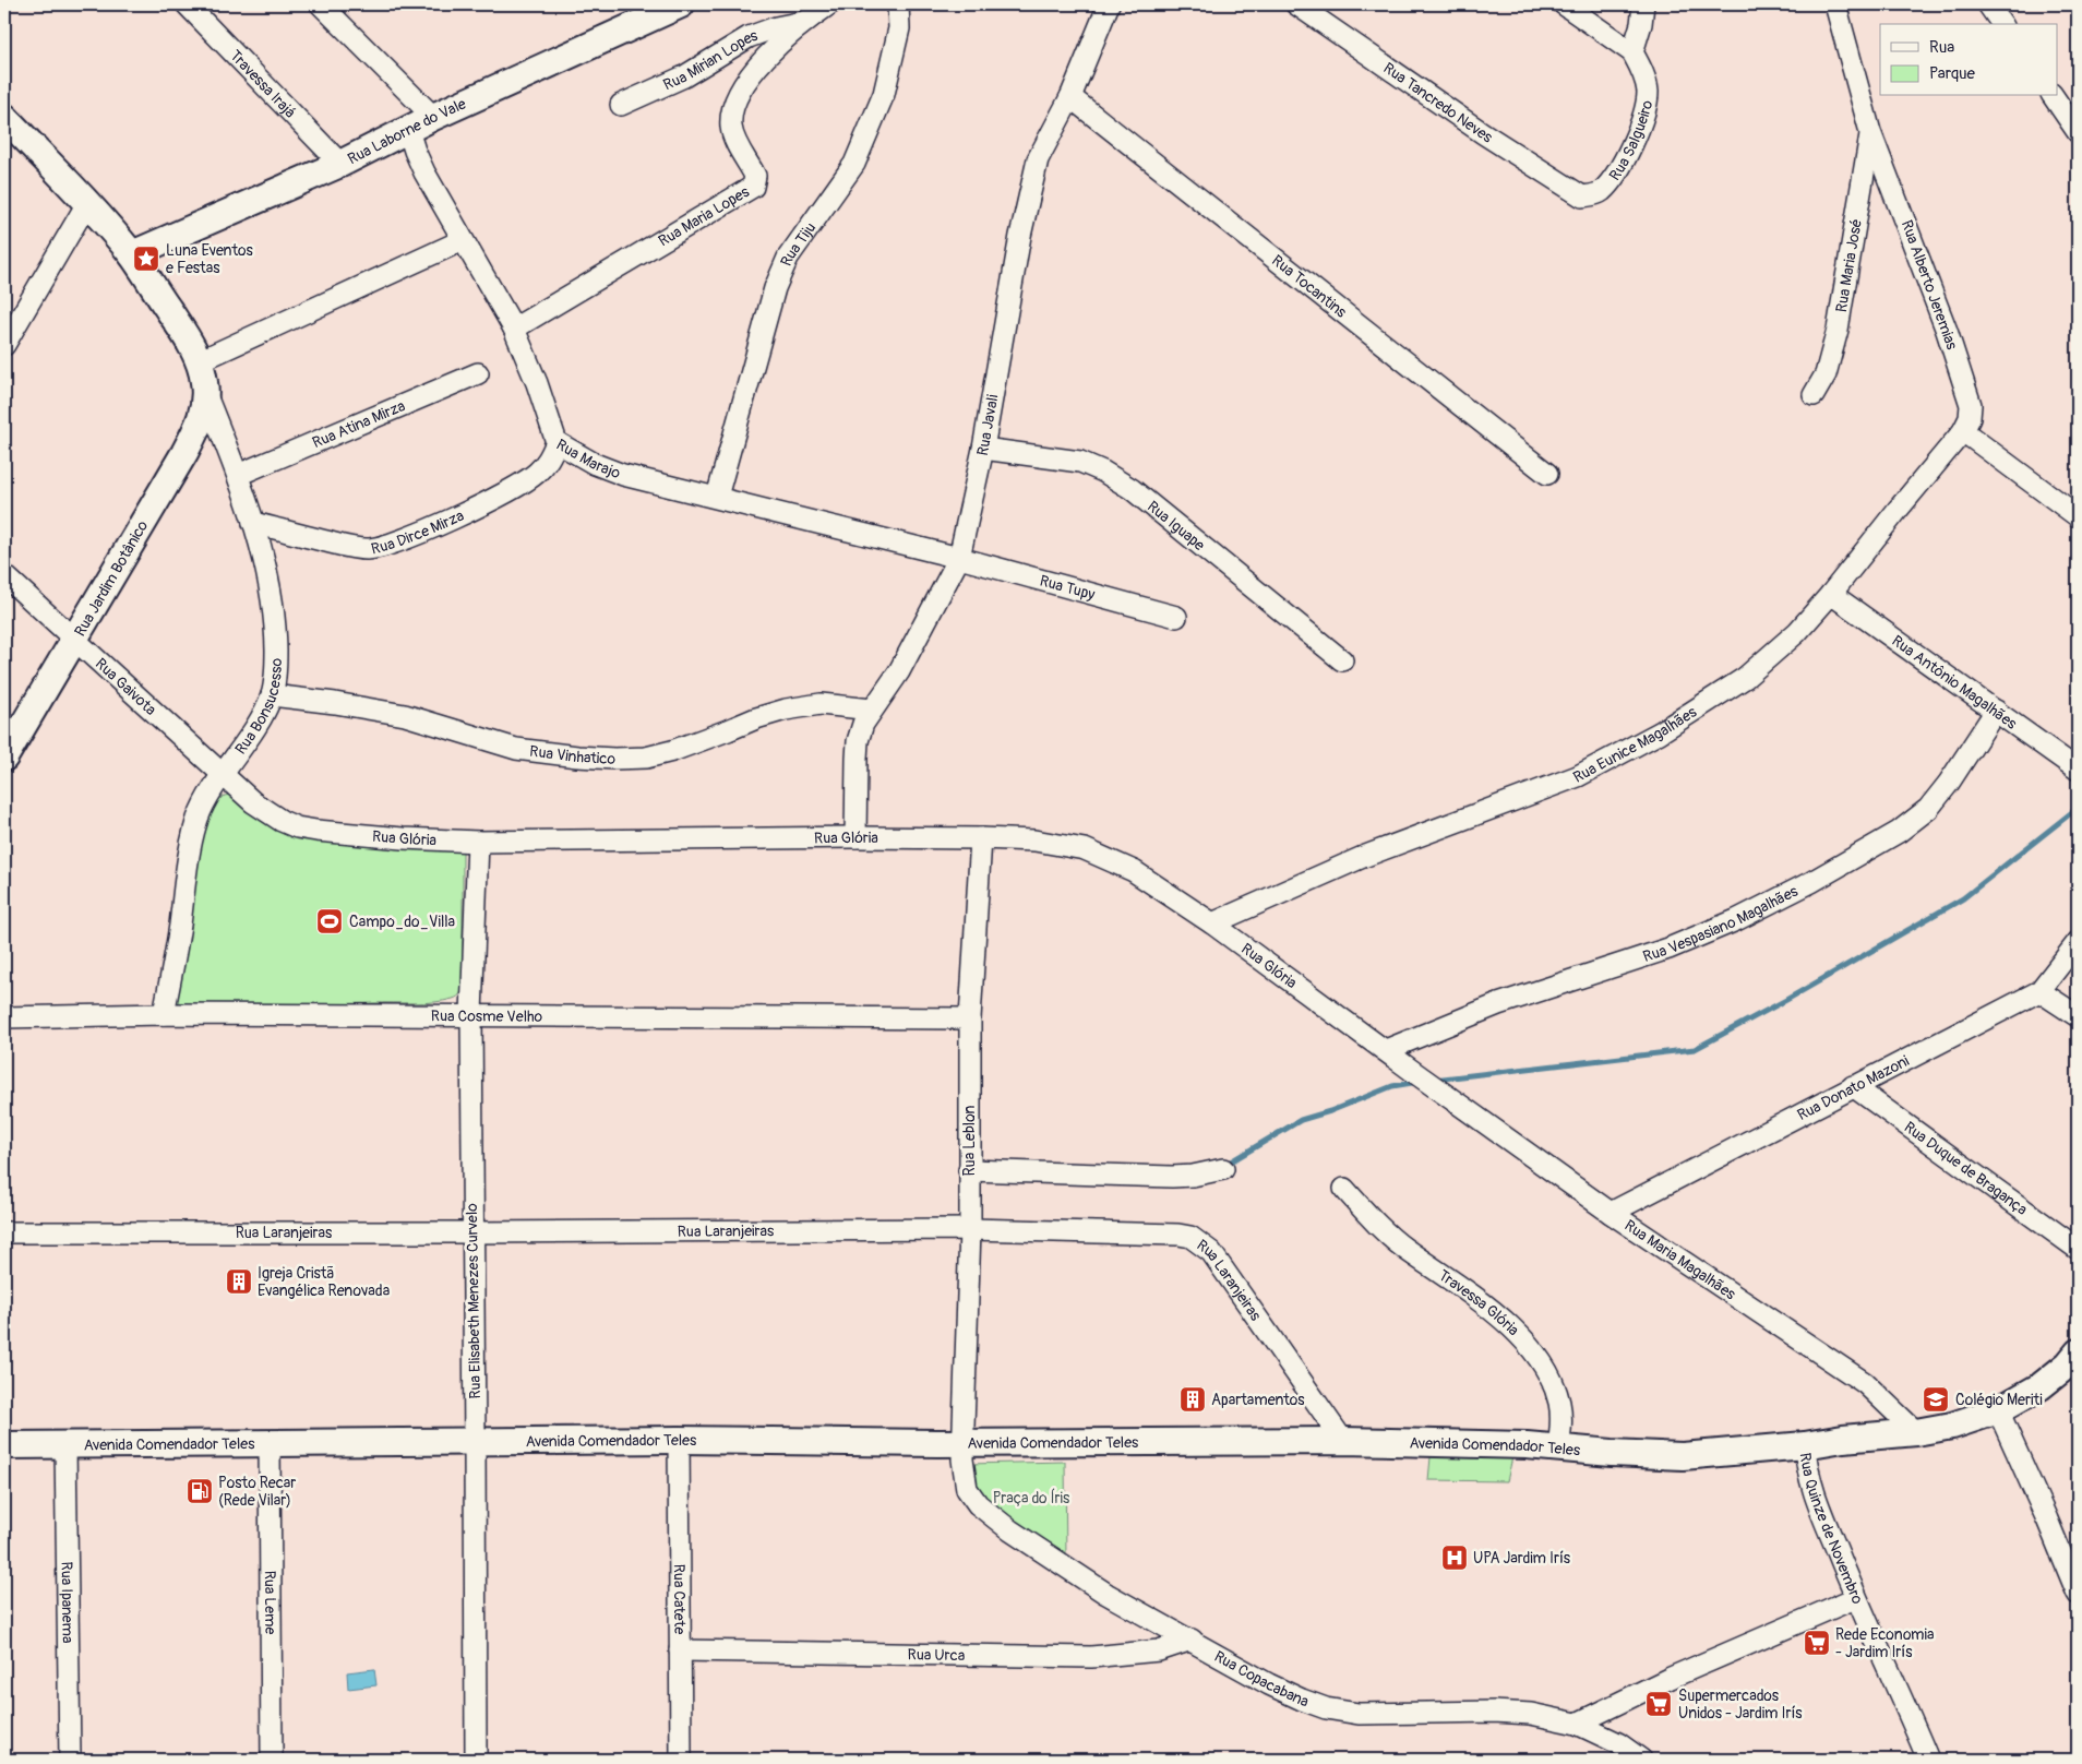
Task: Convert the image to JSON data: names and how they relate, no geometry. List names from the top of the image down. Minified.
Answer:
{"streets":{"main road":["Rua Laborne do Vale","Rua Jardim Botânico","Avenida Comendador Teles"],"street":["Rua Mirian Lopes","Travessa Irajá","Rua Tancredo Neves","Rua Salgueiro","Rua Maria Lopes","Rua Tiju","Rua Maria José","Rua Tocantins","Rua Alberto Jeremias","Rua Atina Mirza","Rua Javali","Rua Marajo","Rua Iguape","Rua Dirce Mirza","Rua Tupy","Rua Antônio Magalhães","Rua Gaivota","Rua Bonsucesso","Rua Eunice Magalhães","Rua Vinhatico","Rua Glória","Rua Vespasiano Magalhães","Rua Cosme Velho","Rua Donato Mazoni","Rua Leblon","Rua Duque de Bragança","Rua Laranjeiras","Rua Maria Magalhães","Rua Elisabeth Menezes Curvelo","Travessa Glória","Rua Quinze de Novembro","Rua Catete","Rua Ipanema","Rua Leme","Rua Urca","Rua Copacabana"]},"crossings":[["Rua Mirian Lopes","Rua Maria Lopes"],["Travessa Irajá","Rua Laborne do Vale"],["Rua Tancredo Neves","Rua Salgueiro"],["Rua Laborne do Vale","Rua Marajo"],["Rua Maria Lopes","Rua Marajo"],["Rua Tiju","Rua Marajo"],["Rua Maria José","Rua Alberto Jeremias"],["Rua Tocantins","Rua Javali"],["Rua Alberto Jeremias","Rua Eunice Magalhães"],["Rua Atina Mirza","Rua Bonsucesso"],["Rua Javali","Rua Marajo"],["Rua Javali","Rua Iguape"],["Rua Javali","Rua Tupy"],["Rua Javali","Rua Vinhatico"],["Rua Javali","Rua Glória"],["Rua Marajo","Rua Dirce Mirza"],["Rua Marajo","Rua Tupy"],["Rua Dirce Mirza","Rua Bonsucesso"],["Rua Jardim Botânico","Rua Gaivota"],["Rua Jardim Botânico","Rua Bonsucesso"],["Rua Antônio Magalhães","Rua Eunice Magalhães"],["Rua Antônio Magalhães","Rua Vespasiano Magalhães"],["Rua Gaivota","Rua Bonsucesso"],["Rua Gaivota","Rua Glória"],["Rua Bonsucesso","Rua Vinhatico"],["Rua Bonsucesso","Rua Glória"],["Rua Bonsucesso","Rua Cosme Velho"],["Rua Eunice Magalhães","Rua Glória"],["Rua Glória","Rua Vespasiano Magalhães"],["Rua Glória","Rua Leblon"],["Rua Glória","Rua Maria Magalhães"],["Rua Glória","Rua Elisabeth Menezes Curvelo"],["Rua Cosme Velho","Rua Leblon"],["Rua Cosme Velho","Rua Elisabeth Menezes Curvelo"],["Rua Donato Mazoni","Rua Duque de Bragança"],["Rua Donato Mazoni","Rua Maria Magalhães"],["Rua Leblon","Rua Laranjeiras"],["Rua Leblon","Avenida Comendador Teles"],["Rua Leblon","Rua Copacabana"],["Rua Laranjeiras","Rua Elisabeth Menezes Curvelo"],["Rua Laranjeiras","Avenida Comendador Teles"],["Rua Maria Magalhães","Avenida Comendador Teles"],["Rua Elisabeth Menezes Curvelo","Avenida Comendador Teles"],["Travessa Glória","Avenida Comendador Teles"],["Avenida Comendador Teles","Rua Quinze de Novembro"],["Avenida Comendador Teles","Rua Catete"],["Avenida Comendador Teles","Rua Ipanema"],["Avenida Comendador Teles","Rua Leme"],["Avenida Comendador Teles","Rua Copacabana"],["Rua Catete","Rua Urca"],["Rua Urca","Rua Copacabana"]],"parks":["Praça do Íris"],"places":{"place":["Luna Eventos e Festas"],"sports":["Campo_do_Villa"],"building":["Igreja Cristã Evangélica Renovada","Apartamentos"],"school or university":["Colégio Meriti"],"fuel station":["Posto Recar (Rede Vilar)"],"hospital":["UPA Jardim Irís"],"supermarket":["Rede Economia - Jardim Irís","Supermercados Unidos - Jardim Irís"]},"legend":["Rua","Parque"]}
